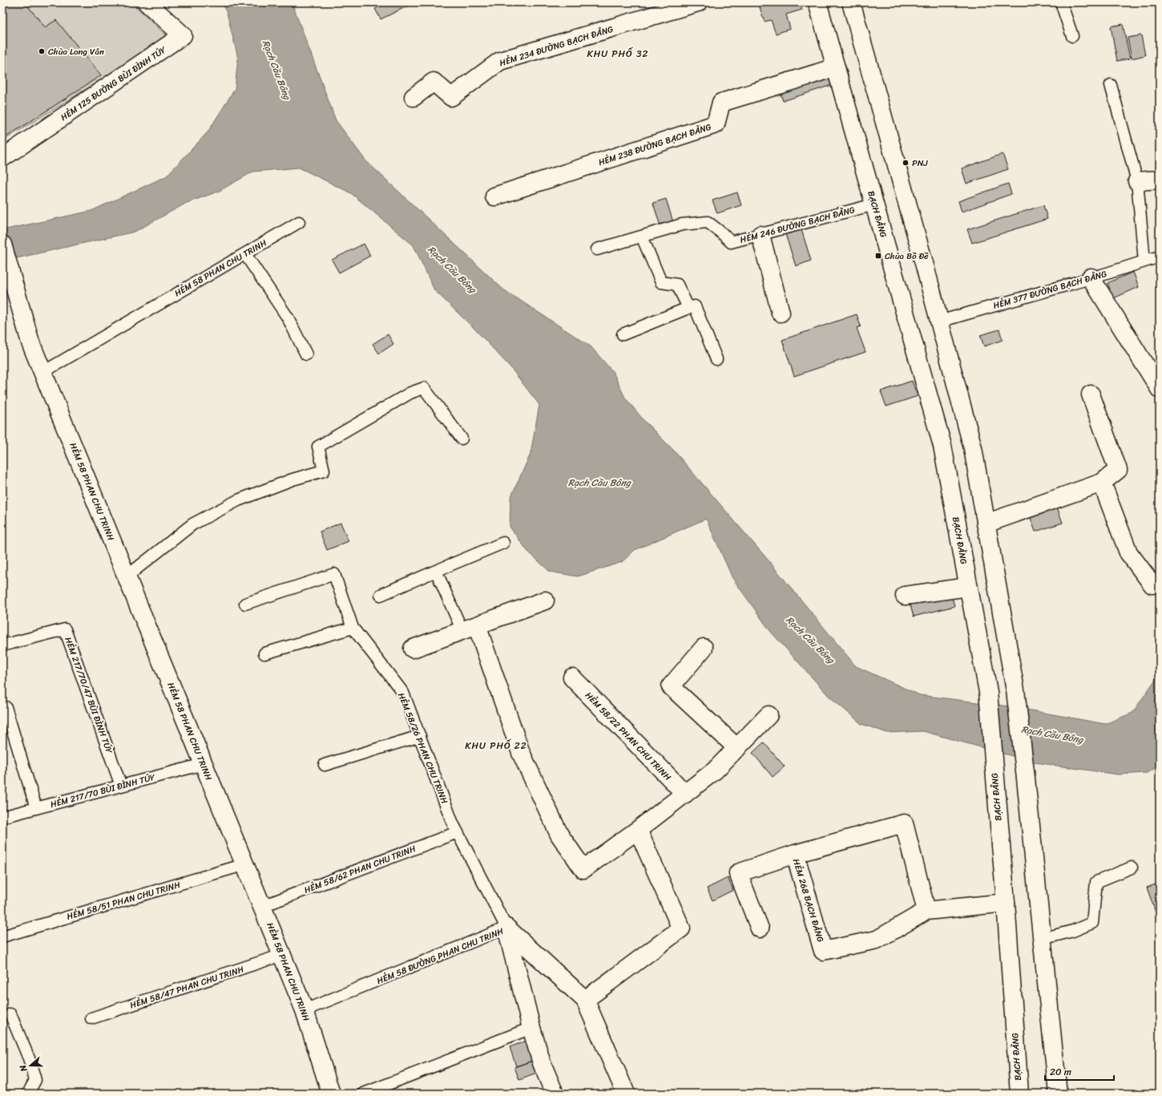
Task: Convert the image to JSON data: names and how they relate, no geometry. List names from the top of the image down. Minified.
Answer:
{"streets":{"street":["HẺM 234 ĐƯỜNG BẠCH ĐẰNG","HẺM 125 ĐƯỜNG BÙI ĐÌNH TÚY","HẺM 238 ĐƯỜNG BẠCH ĐẰNG","BẠCH ĐẰNG","HẺM 58 PHAN CHU TRINH","HẺM 58/22 PHAN CHU TRINH","HẺM 268 BẠCH ĐẰNG","HẺM 58 ĐƯỜNG PHAN CHU TRINH"],"lane":["HẺM 246 ĐƯỜNG BẠCH ĐẰNG","HẺM 377 ĐƯỜNG BẠCH ĐẰNG","HẺM 217/70/47 BÙI ĐÌNH TÚY","HẺM 58/26 PHAN CHU TRINH","HẺM 217/70 BÙI ĐÌNH TÚY","HẺM 58/62 PHAN CHU TRINH","HẺM 58/51 PHAN CHU TRINH","HẺM 58/47 PHAN CHU TRINH"]},"crossings":[["HẺM 238 ĐƯỜNG BẠCH ĐẰNG","BẠCH ĐẰNG"],["BẠCH ĐẰNG","HẺM 246 ĐƯỜNG BẠCH ĐẰNG"],["BẠCH ĐẰNG","HẺM 268 BẠCH ĐẰNG"],["HẺM 58 PHAN CHU TRINH","HẺM 217/70 BÙI ĐÌNH TÚY"],["HẺM 58 PHAN CHU TRINH","HẺM 58/62 PHAN CHU TRINH"],["HẺM 58 PHAN CHU TRINH","HẺM 58/51 PHAN CHU TRINH"],["HẺM 58 PHAN CHU TRINH","HẺM 58 ĐƯỜNG PHAN CHU TRINH"],["HẺM 58 PHAN CHU TRINH","HẺM 58/47 PHAN CHU TRINH"],["HẺM 217/70/47 BÙI ĐÌNH TÚY","HẺM 217/70 BÙI ĐÌNH TÚY"],["HẺM 58/26 PHAN CHU TRINH","HẺM 58/62 PHAN CHU TRINH"],["HẺM 58/26 PHAN CHU TRINH","HẺM 58 ĐƯỜNG PHAN CHU TRINH"]],"districts":["KHU PHỐ 32","KHU PHỐ 22"],"water":["Rạch Cầu Bông"],"places":{"other":["Chùa Long Vân","PNJ"],"transit":["Chùa Bồ Đề"]},"scale_bar":"20 m","north":"left"}
